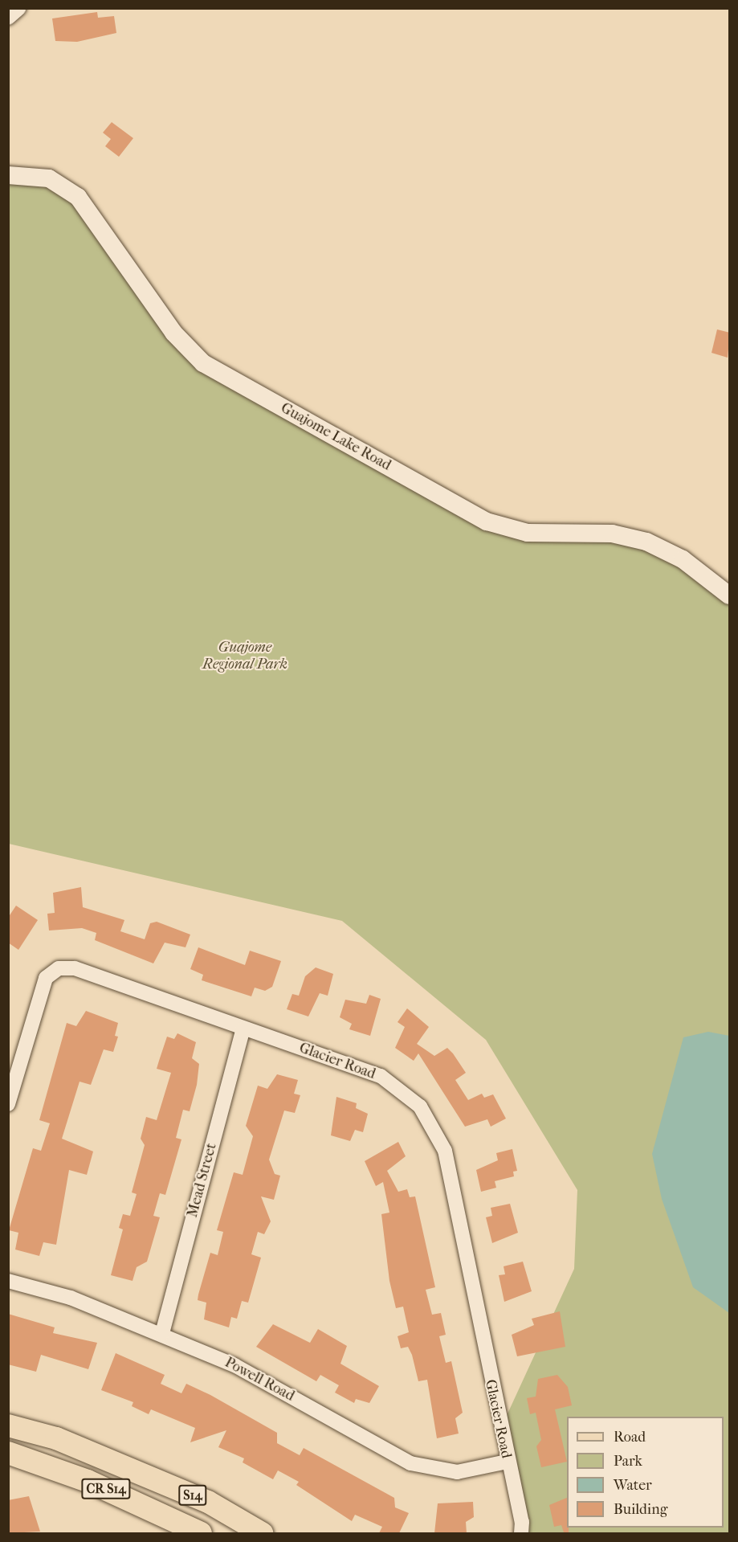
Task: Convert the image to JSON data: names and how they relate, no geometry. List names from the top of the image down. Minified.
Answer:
{"streets":{"main road":["CR S14","S14"],"street":["Guajome Lake Road","Glacier Road","Mead Street","Powell Road"]},"crossings":[["Glacier Road","Mead Street"],["Glacier Road","Powell Road"],["Mead Street","Powell Road"]],"parks":["Guajome Regional Park"],"legend":["Road","Park","Water","Building"]}
